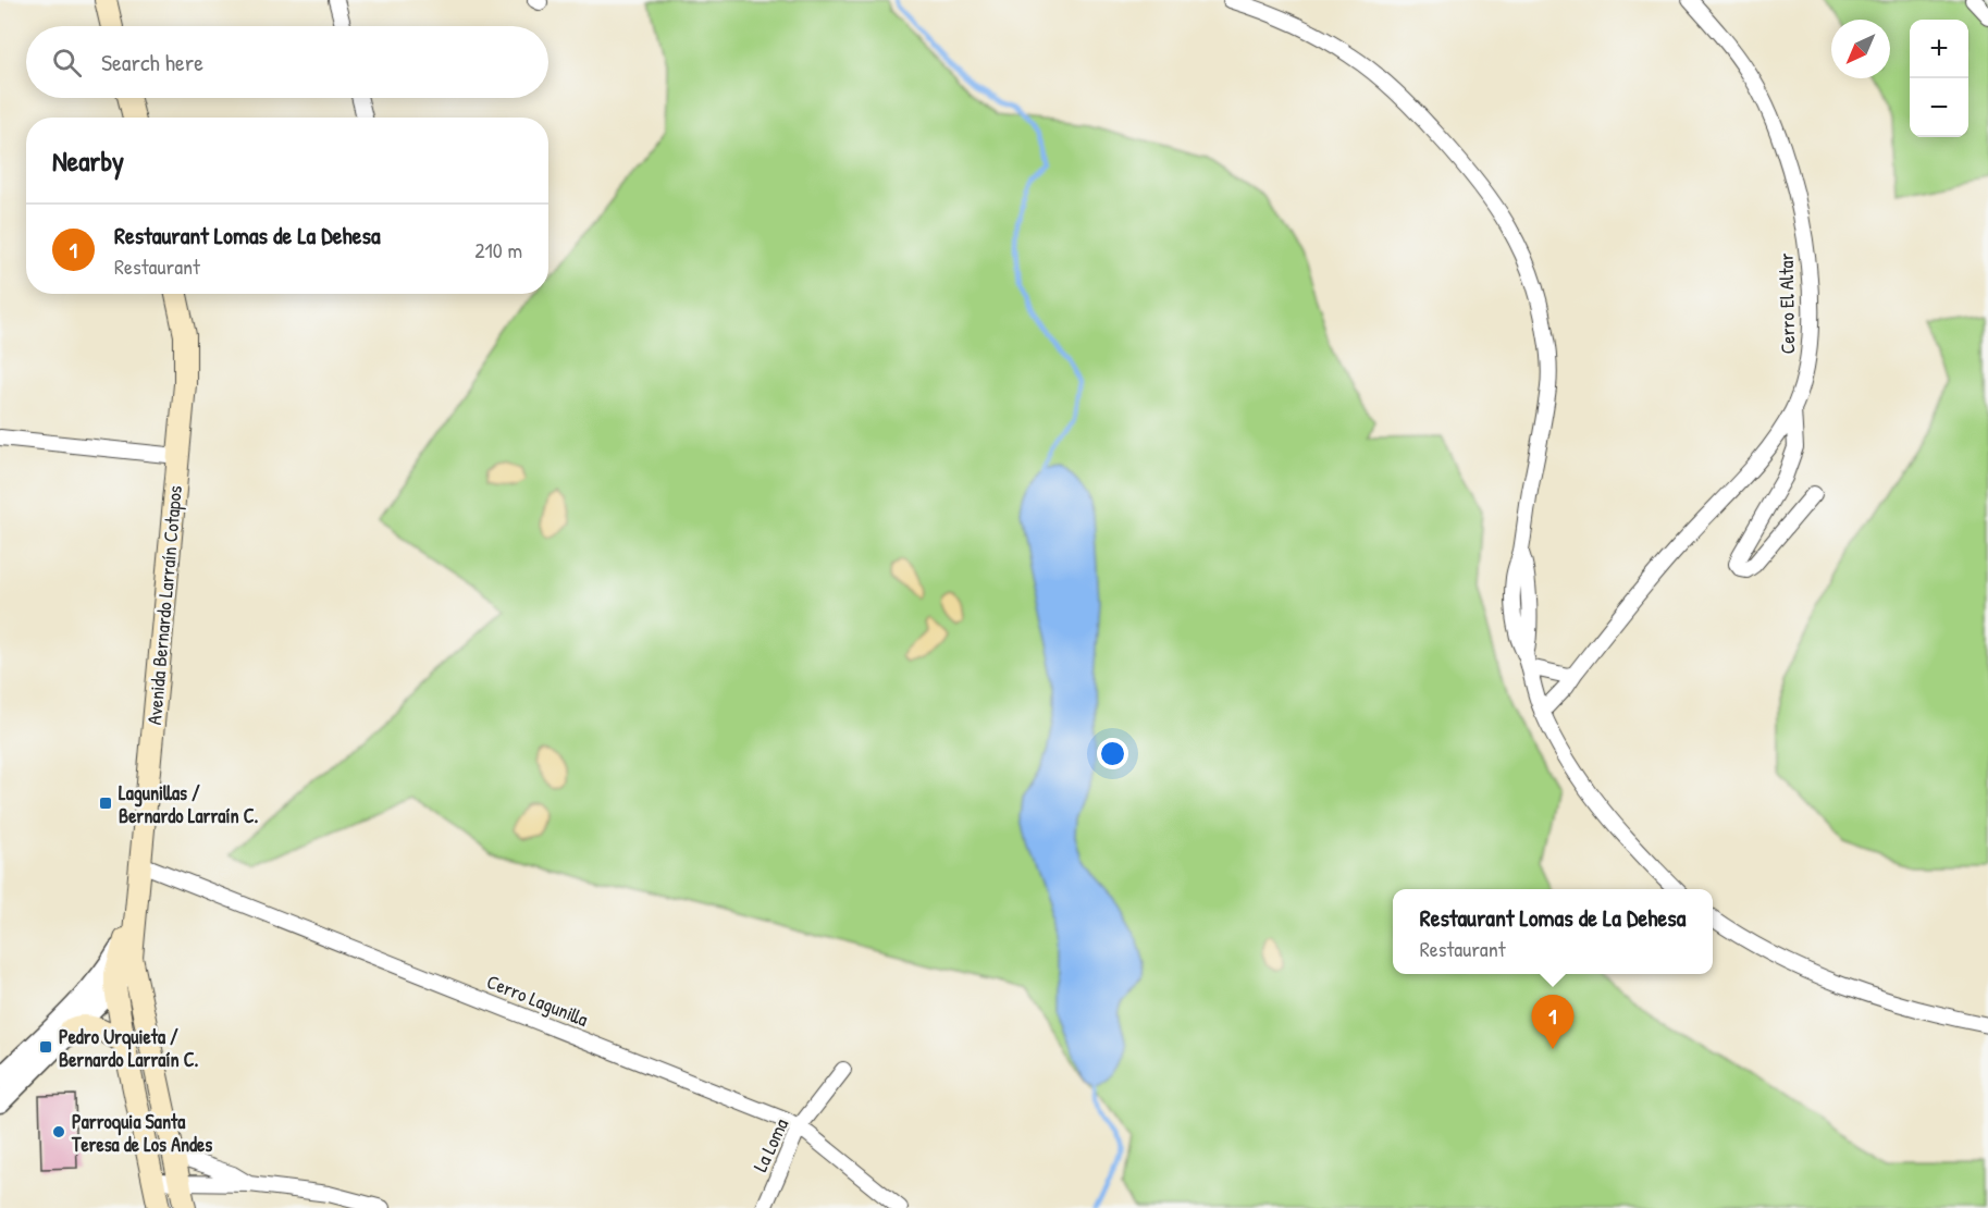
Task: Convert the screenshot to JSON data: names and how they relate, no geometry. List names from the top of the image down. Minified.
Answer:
{"streets":{"main road":["Avenida Bernardo Larraín Cotapos"],"street":["Cerro El Altar","Cerro Lagunilla","La Loma"]},"crossings":[["Avenida Bernardo Larraín Cotapos","Cerro Lagunilla"],["Cerro Lagunilla","La Loma"]],"places":{"transit":["Lagunillas / Bernardo Larraín C.","Pedro Urquieta / Bernardo Larraín C."],"other":["Parroquia Santa Teresa de Los Andes"]},"north":"bottom left","page":{"map_buttons":["+","−"],"search":"Search here","heading":"Nearby","list":[{"mark":"1","name":"Restaurant Lomas de La Dehesa","note":"Restaurant","value":"210 m"}],"popup":["Restaurant Lomas de La Dehesa","Restaurant"],"pins":"1"}}
